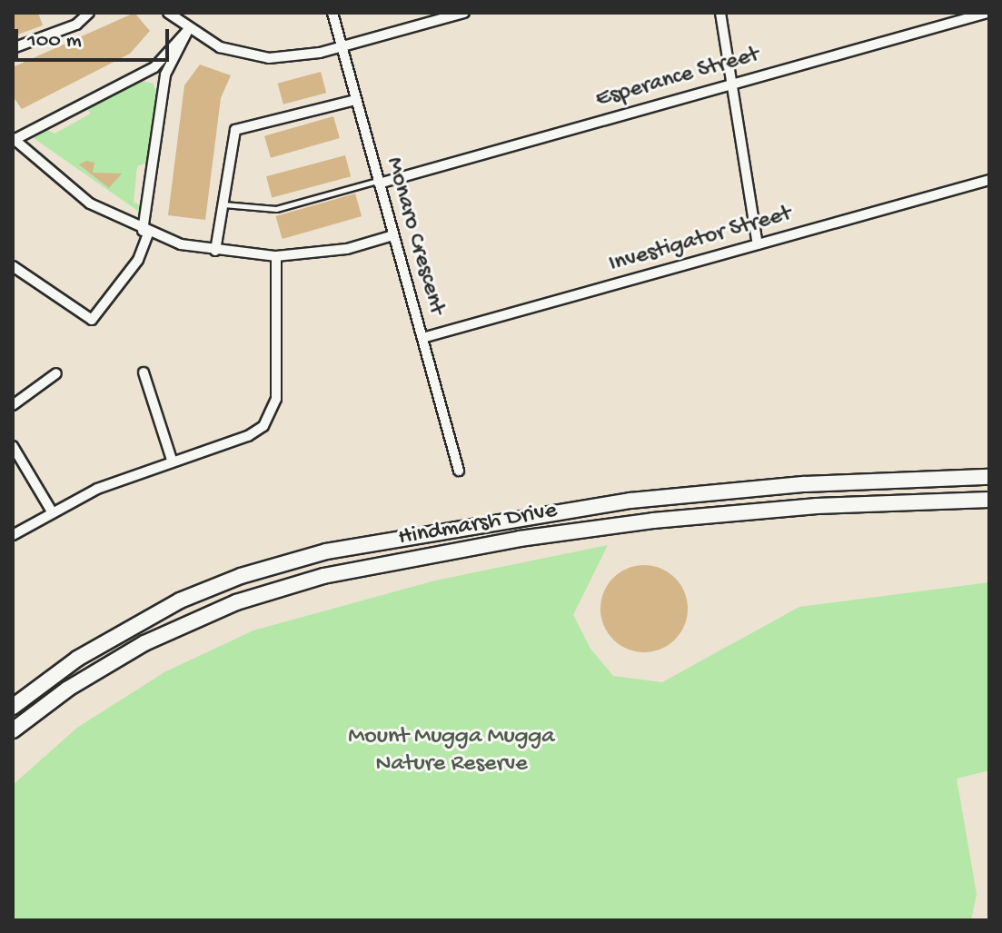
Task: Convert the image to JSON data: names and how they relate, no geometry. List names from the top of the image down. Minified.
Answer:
{"streets":{"main road":["Hindmarsh Drive"],"street":["Esperance Street","Monaro Crescent","Investigator Street"]},"crossings":[["Esperance Street","Monaro Crescent"],["Monaro Crescent","Investigator Street"]],"parks":["Mount Mugga Mugga Nature Reserve"],"scale_bar":"100 m"}
